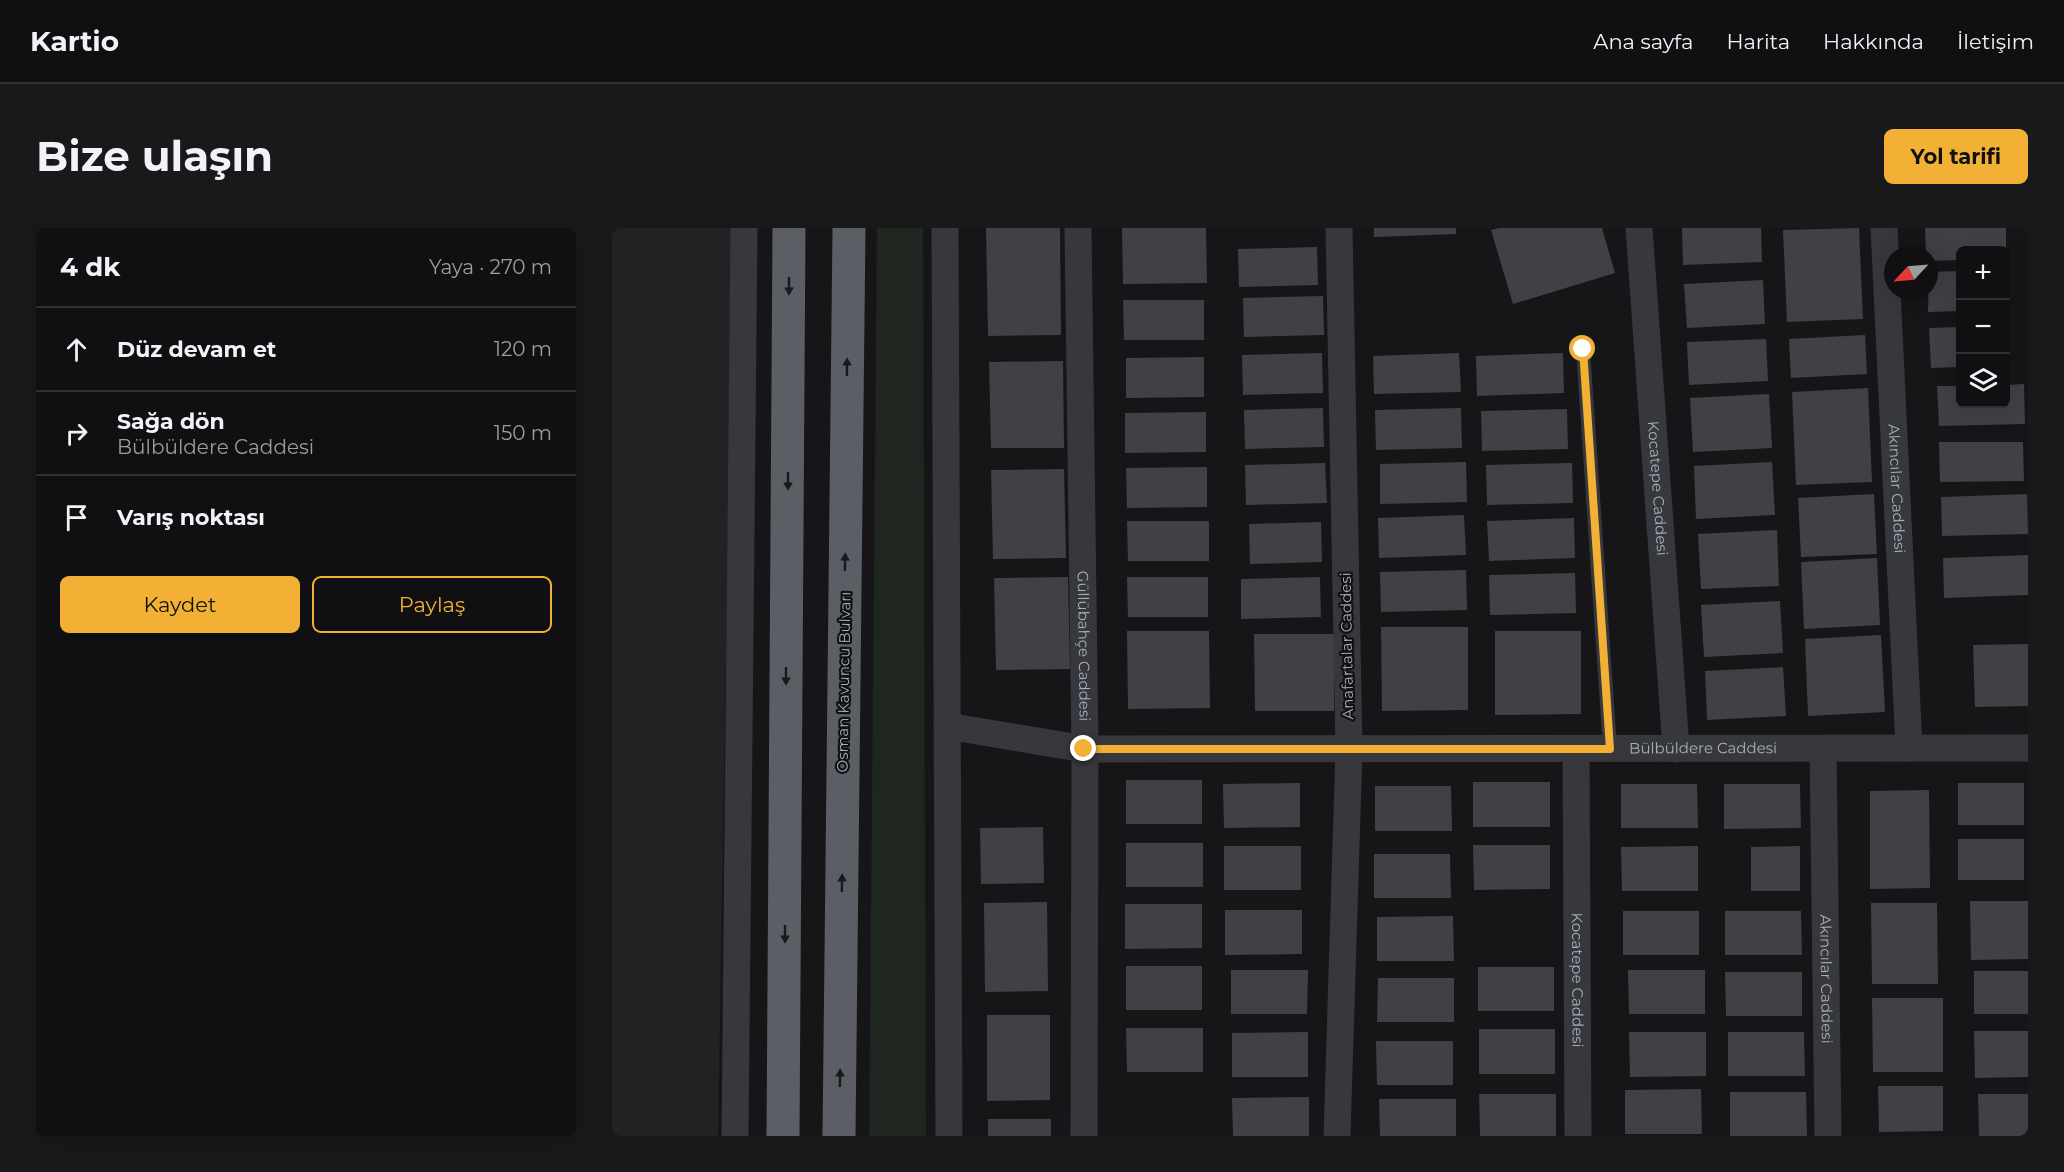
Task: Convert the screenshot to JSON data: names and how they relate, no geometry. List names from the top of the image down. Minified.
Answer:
{"streets":{"highway":["Osman Kavuncu Bulvarı"],"street":["Kocatepe Caddesi","Akıncılar Caddesi","Güllübahçe Caddesi","Anafartalar Caddesi","Bülbüldere Caddesi"]},"crossings":[["Kocatepe Caddesi","Bülbüldere Caddesi"],["Akıncılar Caddesi","Bülbüldere Caddesi"],["Güllübahçe Caddesi","Bülbüldere Caddesi"],["Anafartalar Caddesi","Bülbüldere Caddesi"]],"north":"bottom left","page":{"header":"Kartio","nav":["Ana sayfa","Harita","Hakkında","İletişim"],"buttons":["Yol tarifi",["Kaydet","Paylaş"]],"title":"Bize ulaşın","heading":["4 dk","Yaya · 270 m"],"map_buttons":["+","−"],"list":[["Düz devam et","120 m"],["Sağa dön","Bülbüldere Caddesi","150 m"],"Varış noktası"]}}
